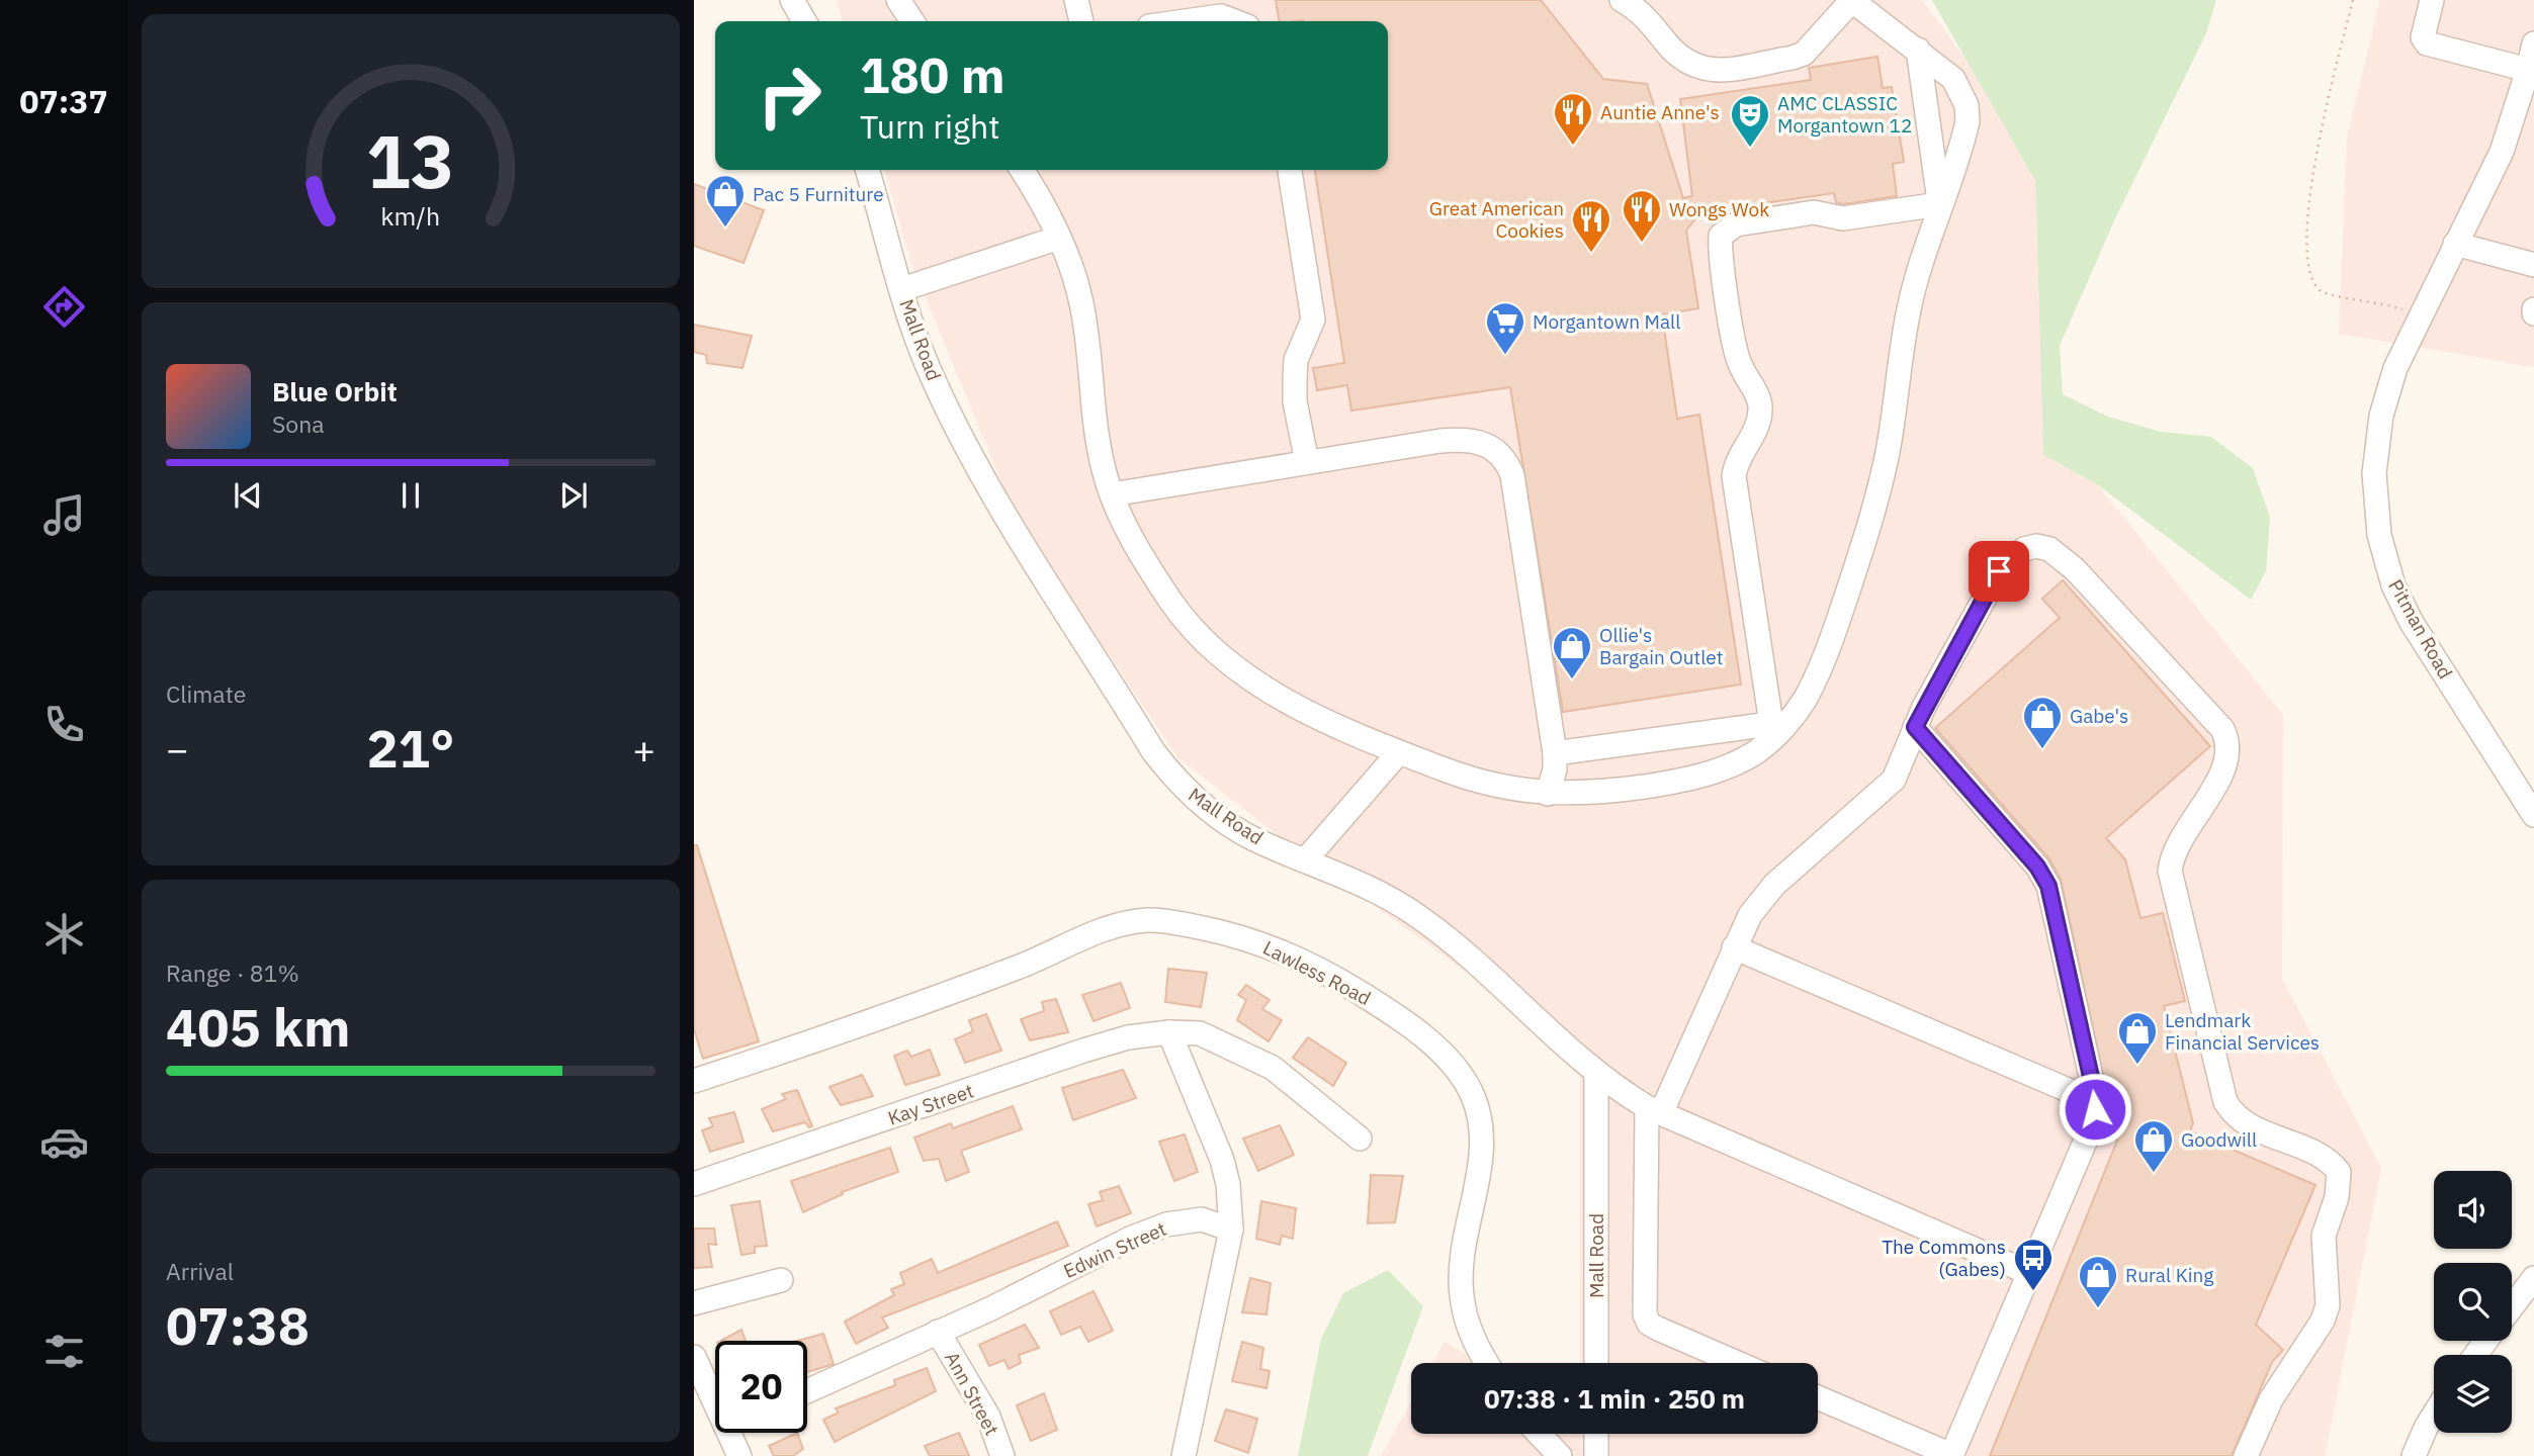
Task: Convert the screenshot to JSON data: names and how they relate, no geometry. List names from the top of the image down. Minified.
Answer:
{"streets":{"street":["Mall Road","Pitman Road","Lawless Road","Kay Street","Edwin Street","Ann Street"]},"crossings":[["Edwin Street","Ann Street"]],"places":{"restaurant":["Auntie Anne's","Wongs Wok","Great American Cookies"],"theatre":["AMC CLASSIC Morgantown 12"],"shop":["Pac 5 Furniture","Ollie's Bargain Outlet","Gabe's","Lendmark Financial Services","Goodwill","Rural King"],"supermarket":["Morgantown Mall"],"bus stop":["The Commons (Gabes)"]},"page":{"tabs":"07:37","turn":["180 m","Turn right"],"song":["Blue Orbit","Sona"],"tile":["Climate",["Range · 81%","405 km"],["Arrival","07:38"]],"heat":["−","21°","+"],"limit":"20","trip":"07:38 · 1 min · 250 m","gauge":["13","km/h"]}}
